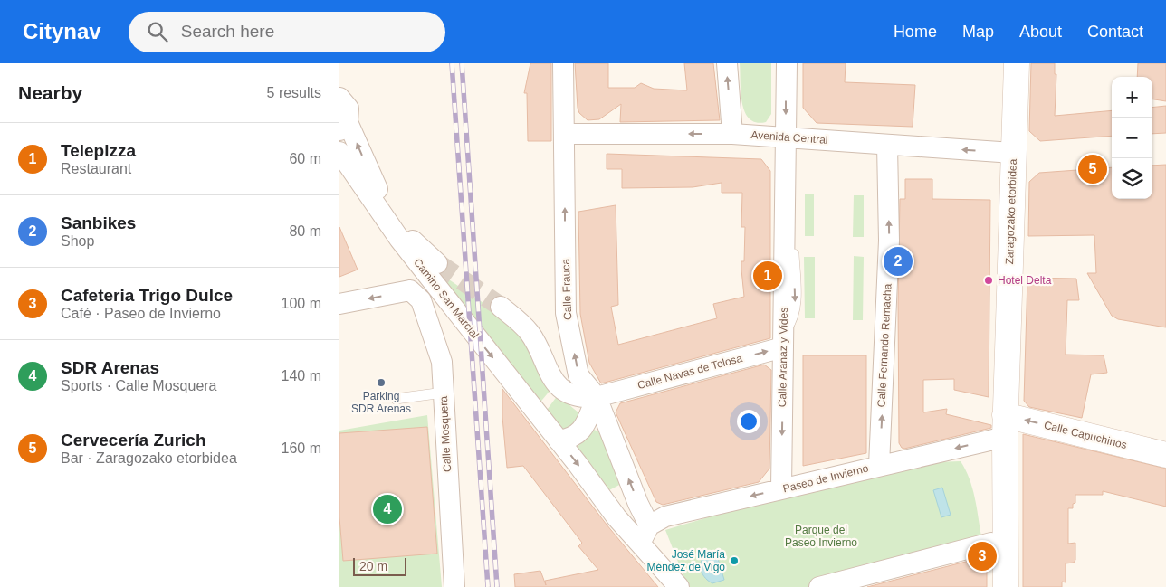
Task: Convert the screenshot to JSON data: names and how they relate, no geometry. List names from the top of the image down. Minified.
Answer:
{"streets":{"main road":["Zaragozako etorbidea","Calle Capuchinos"],"street":["Avenida Central","Calle Frauca","Camino San Marcial","Calle Fernando Remacha","Calle Aranaz y Vides","Calle Navas de Tolosa","Calle Mosquera","Paseo de Invierno"]},"crossings":[["Avenida Central","Zaragozako etorbidea"],["Avenida Central","Calle Frauca"],["Avenida Central","Calle Fernando Remacha"],["Avenida Central","Calle Aranaz y Vides"],["Zaragozako etorbidea","Calle Capuchinos"],["Zaragozako etorbidea","Paseo de Invierno"],["Calle Frauca","Camino San Marcial"],["Calle Frauca","Calle Navas de Tolosa"],["Calle Frauca","Paseo de Invierno"],["Camino San Marcial","Calle Mosquera"],["Camino San Marcial","Paseo de Invierno"],["Calle Fernando Remacha","Paseo de Invierno"],["Calle Aranaz y Vides","Calle Navas de Tolosa"],["Calle Aranaz y Vides","Paseo de Invierno"],["Calle Capuchinos","Paseo de Invierno"]],"one_way":["Avenida Central","Calle Frauca","Calle Fernando Remacha","Calle Navas de Tolosa","Calle Capuchinos"],"parks":["Parque del Paseo Invierno"],"places":["Hotel Delta","Parking SDR Arenas","José María Méndez de Vigo"],"scale_bar":"20 m","page":{"header":"Citynav","search":"Search here","nav":["Home","Map","About","Contact"],"heading":["Nearby","5 results"],"map_buttons":["+","−"],"list":[{"mark":"1","name":"Telepizza","note":"Restaurant","value":"60 m"},{"mark":"2","name":"Sanbikes","note":"Shop","value":"80 m"},{"mark":"3","name":"Cafeteria Trigo Dulce","note":"Café · Paseo de Invierno","value":"100 m"},{"mark":"4","name":"SDR Arenas","note":"Sports · Calle Mosquera","value":"140 m"},{"mark":"5","name":"Cervecería Zurich","note":"Bar · Zaragozako etorbidea","value":"160 m"}],"pins":["5","2","1","4","3"],"scale":"20 m"}}
